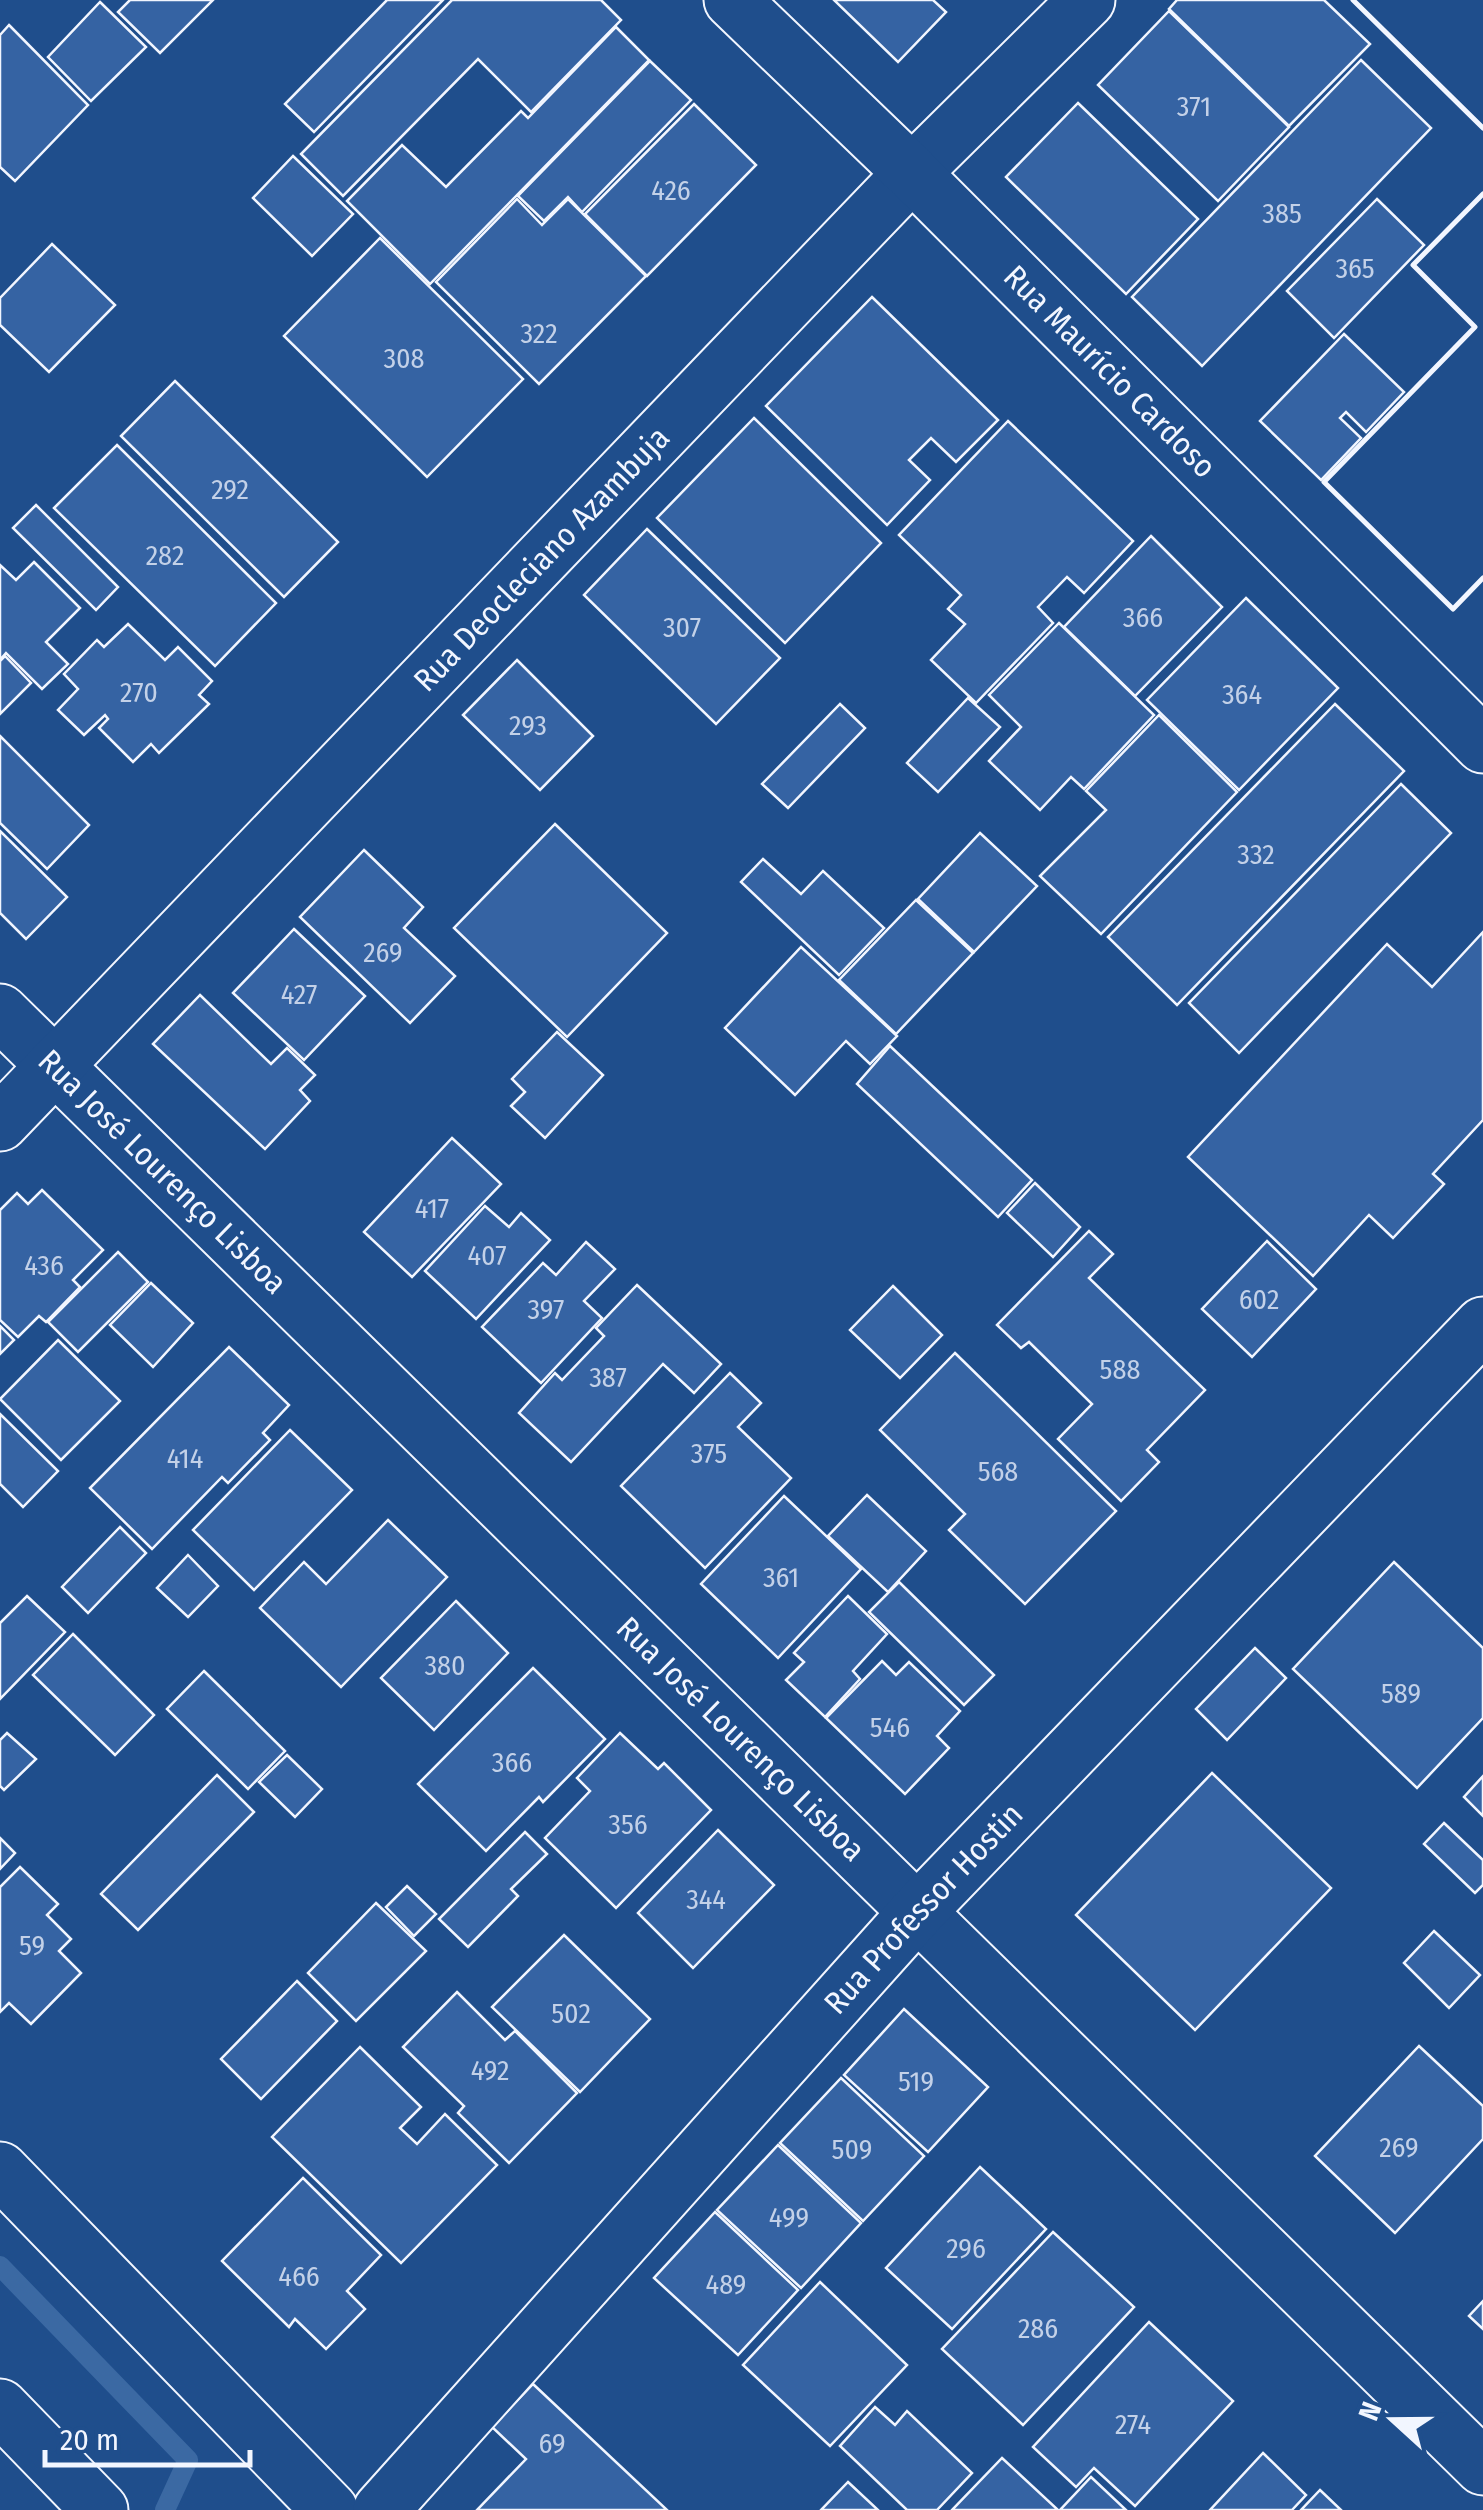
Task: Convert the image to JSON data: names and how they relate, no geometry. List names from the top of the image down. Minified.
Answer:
{"streets":{"street":["Rua Maurício Cardoso","Rua Deocleciano Azambuja","Rua José Lourenço Lisboa","Rua Professor Hostin"]},"crossings":[["Rua Maurício Cardoso","Rua Deocleciano Azambuja"],["Rua Deocleciano Azambuja","Rua José Lourenço Lisboa"],["Rua José Lourenço Lisboa","Rua Professor Hostin"]],"house_numbers":["371","426","385","365","322","308","292","282","366","307","270","364","293","332","269","427","417","407","436","602","397","588","387","375","414","568","361","380","589","546","366","356","344","59","502","492","519","269","509","499","296","466","489","286","274","69"],"scale_bar":"20 m","north":"left"}
